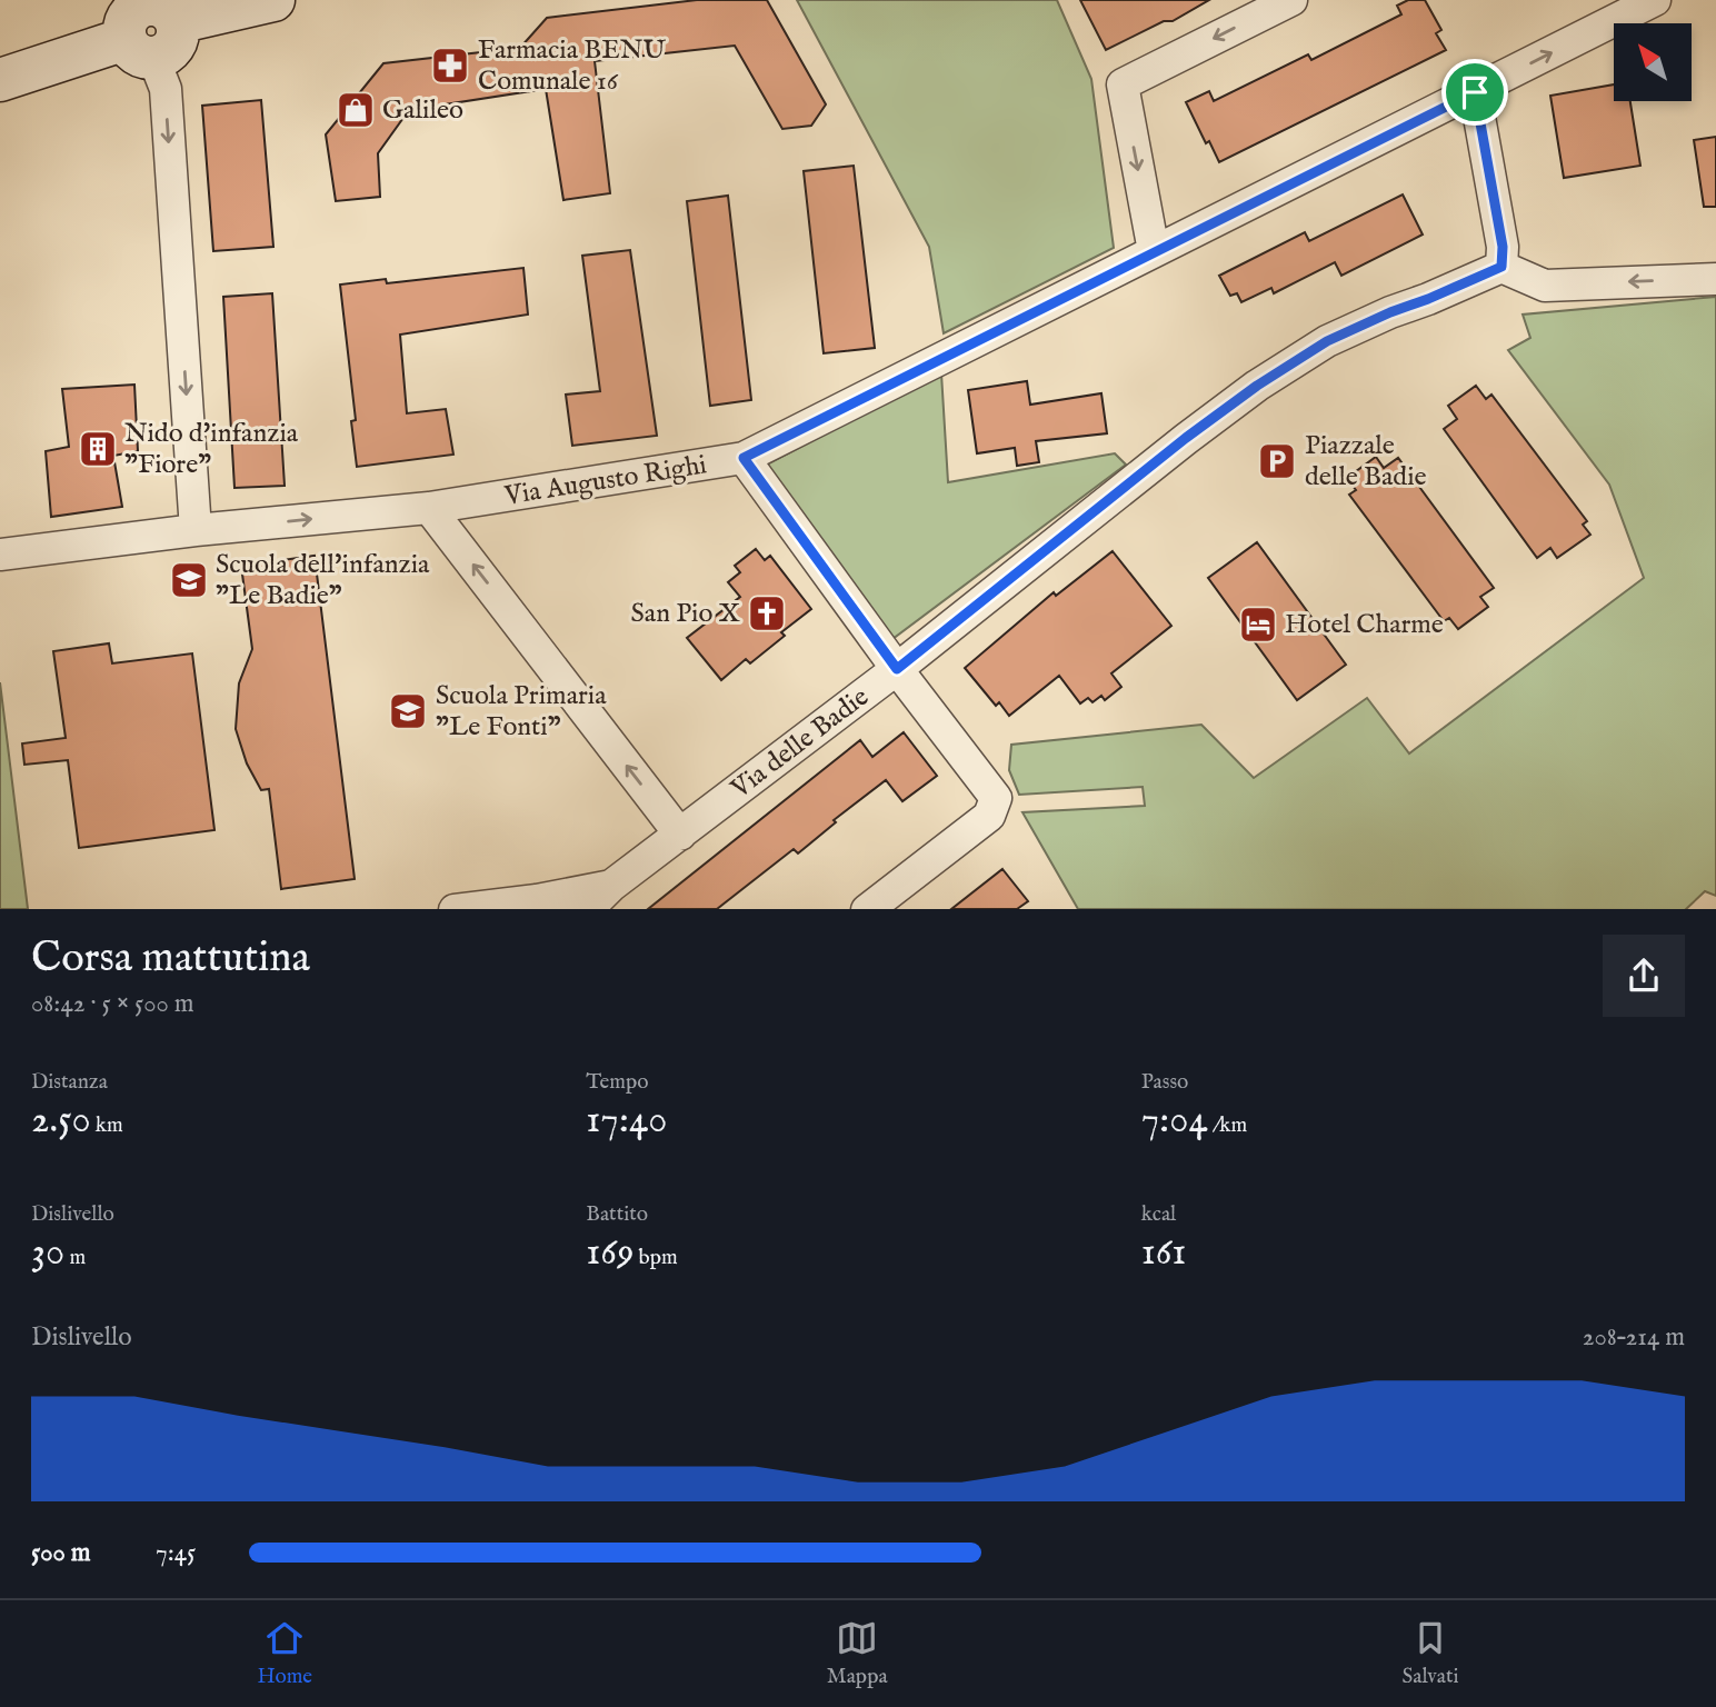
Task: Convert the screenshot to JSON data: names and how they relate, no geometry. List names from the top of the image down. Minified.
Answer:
{"streets":{"street":["Via Augusto Righi","Via delle Badie"]},"places":{"pharmacy":["Farmacia BENU Comunale 16"],"shop":["Galileo"],"building":["Nido d'infanzia \"Fiore\""],"parking":["Piazzale delle Badie"],"school or university":["Scuola dell'infanzia \"Le Badie\"","Scuola Primaria \"Le Fonti\""],"church":["San Pio X"],"hotel":["Hotel Charme"]},"north":"top left","page":{"heading":["Corsa mattutina","08:42 · 5 × 500 m"],"stats":[["Distanza","2.50 km"],["Tempo","17:40"],["Passo","7:04 /km"],["Dislivello","30 m"],["Battito","169 bpm"],["kcal","161"]],"chart":["Dislivello","208–214 m"],"list":[{"name":"500 m","note":"7:45"}],"tabs":["Home","Mappa","Salvati"]}}
